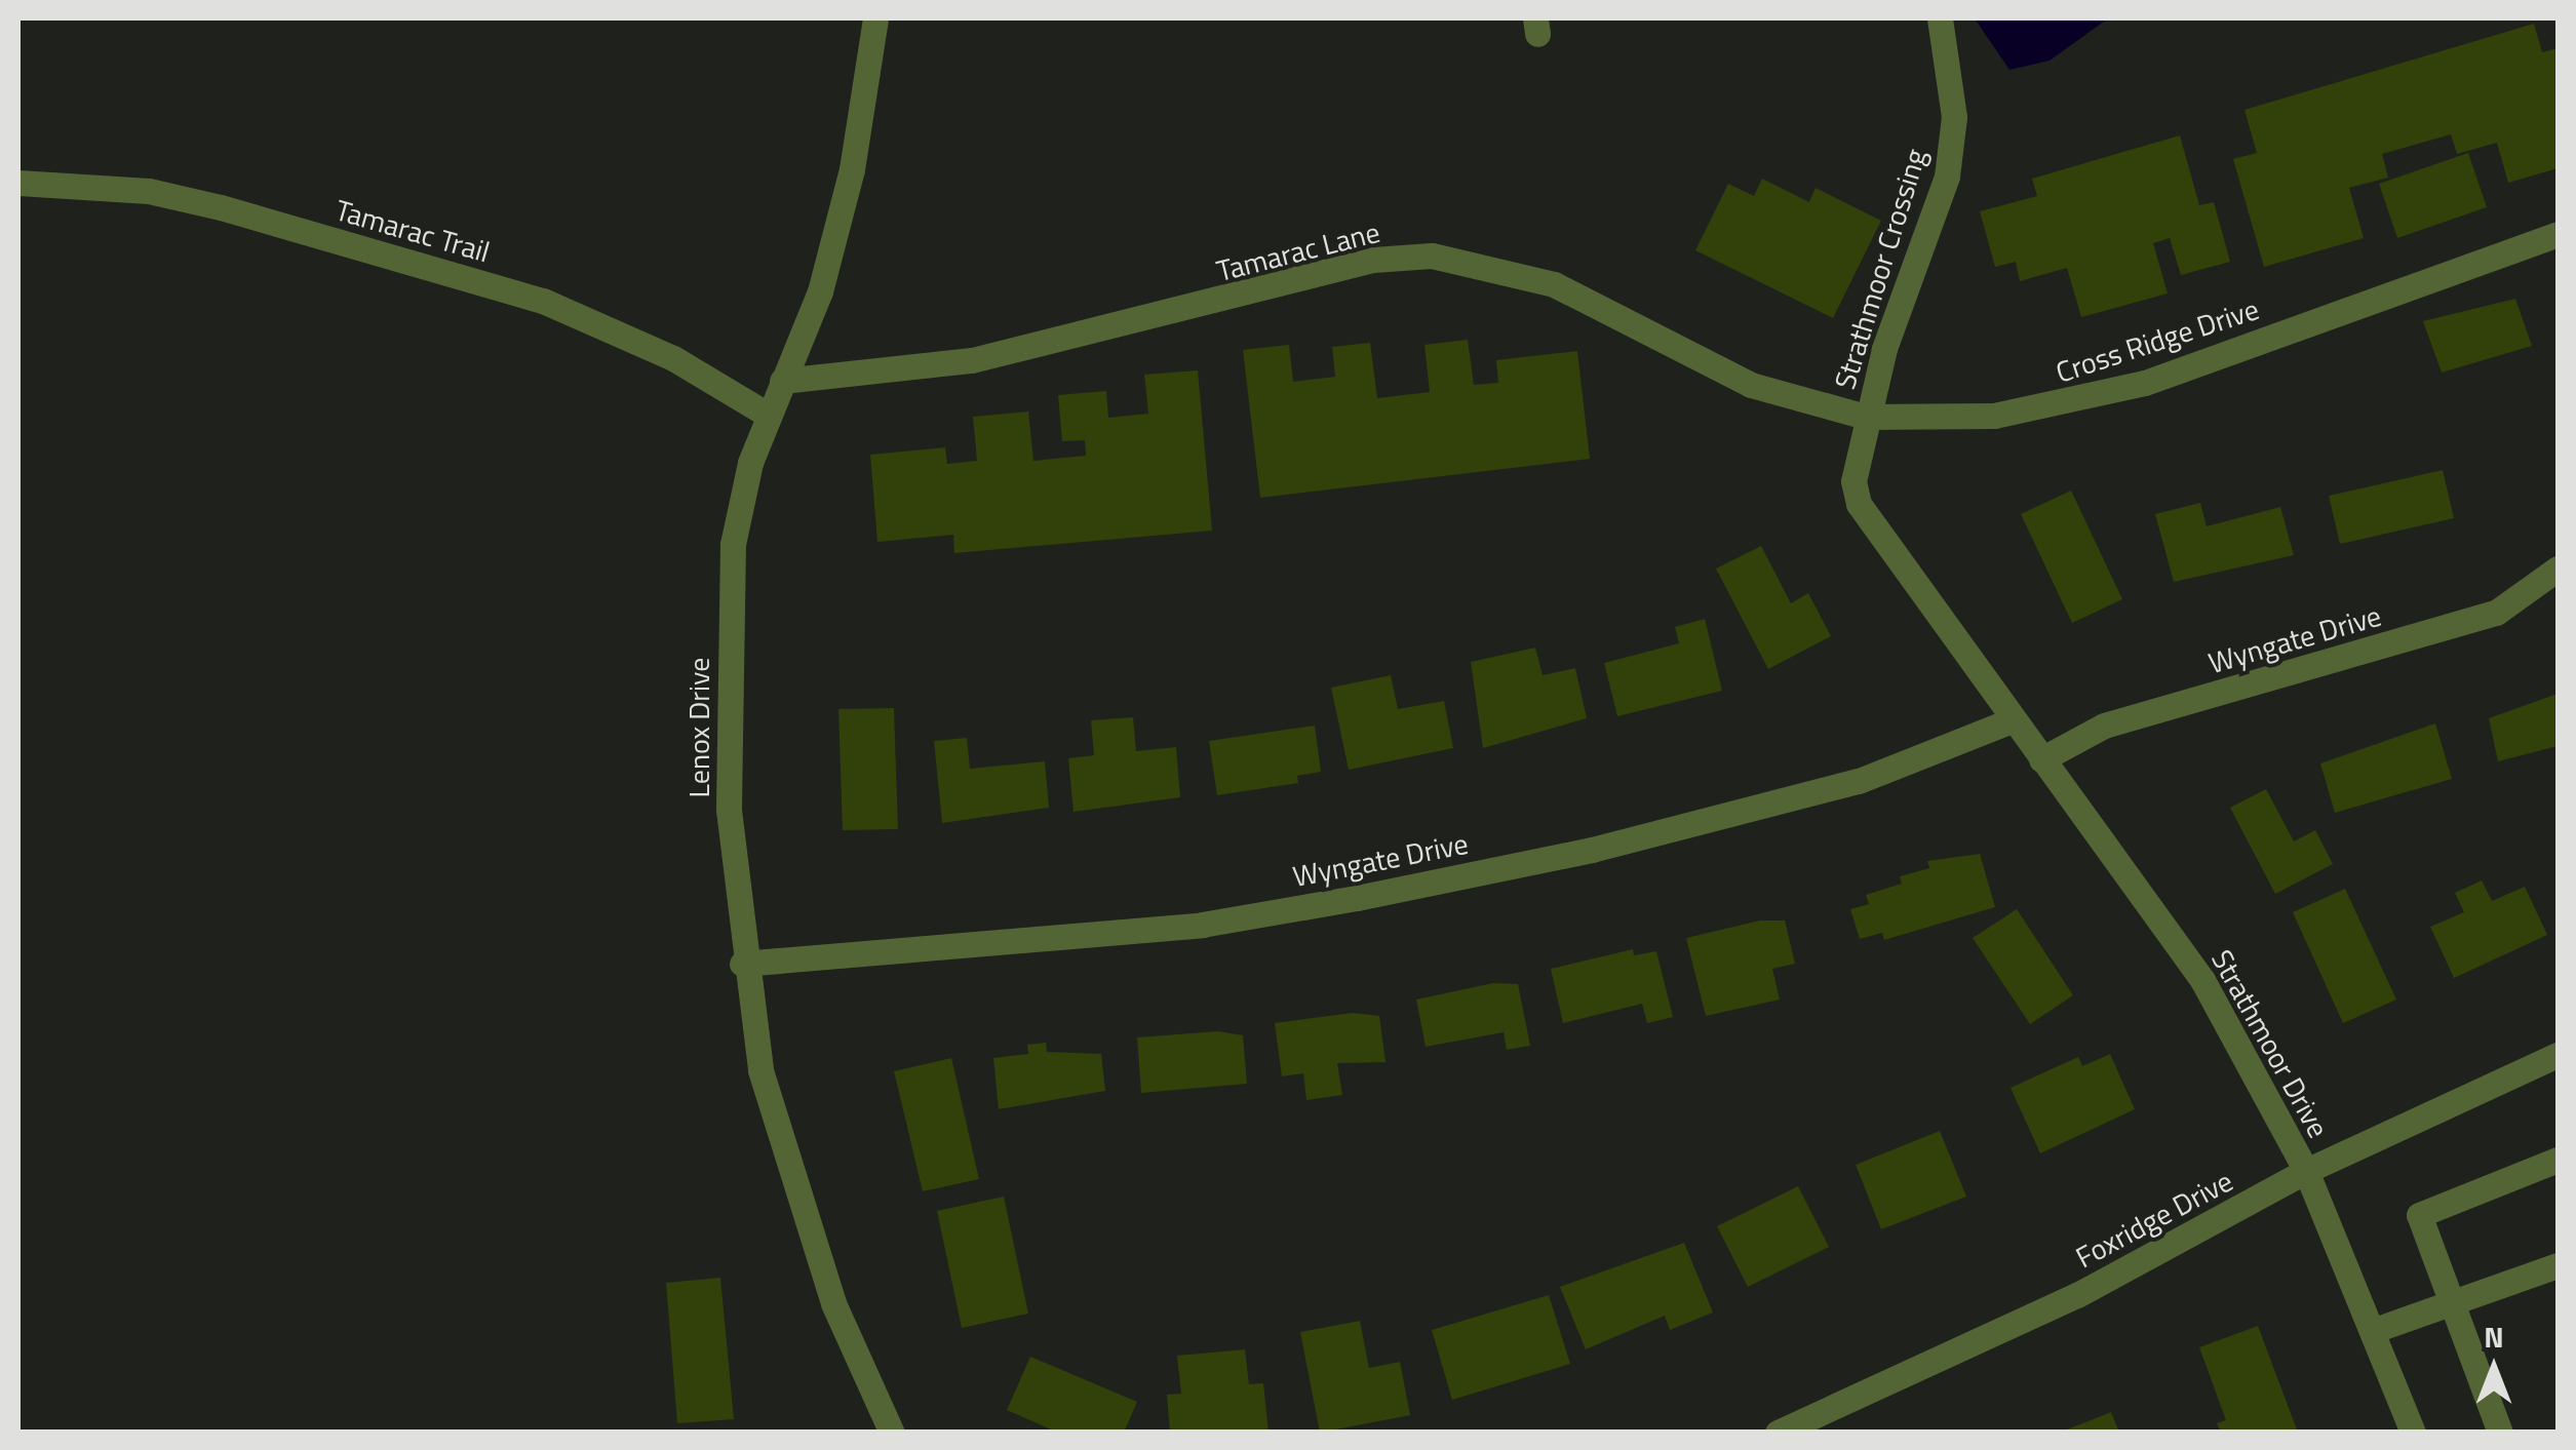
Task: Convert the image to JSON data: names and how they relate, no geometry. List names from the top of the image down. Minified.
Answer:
{"streets":{"street":["Tamarac Trail","Tamarac Lane","Strathmoor Crossing","Cross Ridge Drive","Wyngate Drive","Lenox Drive","Strathmoor Drive","Foxridge Drive"]},"crossings":[["Tamarac Trail","Lenox Drive"],["Tamarac Lane","Strathmoor Crossing"],["Tamarac Lane","Cross Ridge Drive"],["Tamarac Lane","Lenox Drive"],["Strathmoor Crossing","Cross Ridge Drive"],["Wyngate Drive","Lenox Drive"],["Wyngate Drive","Strathmoor Drive"],["Strathmoor Drive","Foxridge Drive"]],"north":"top"}
